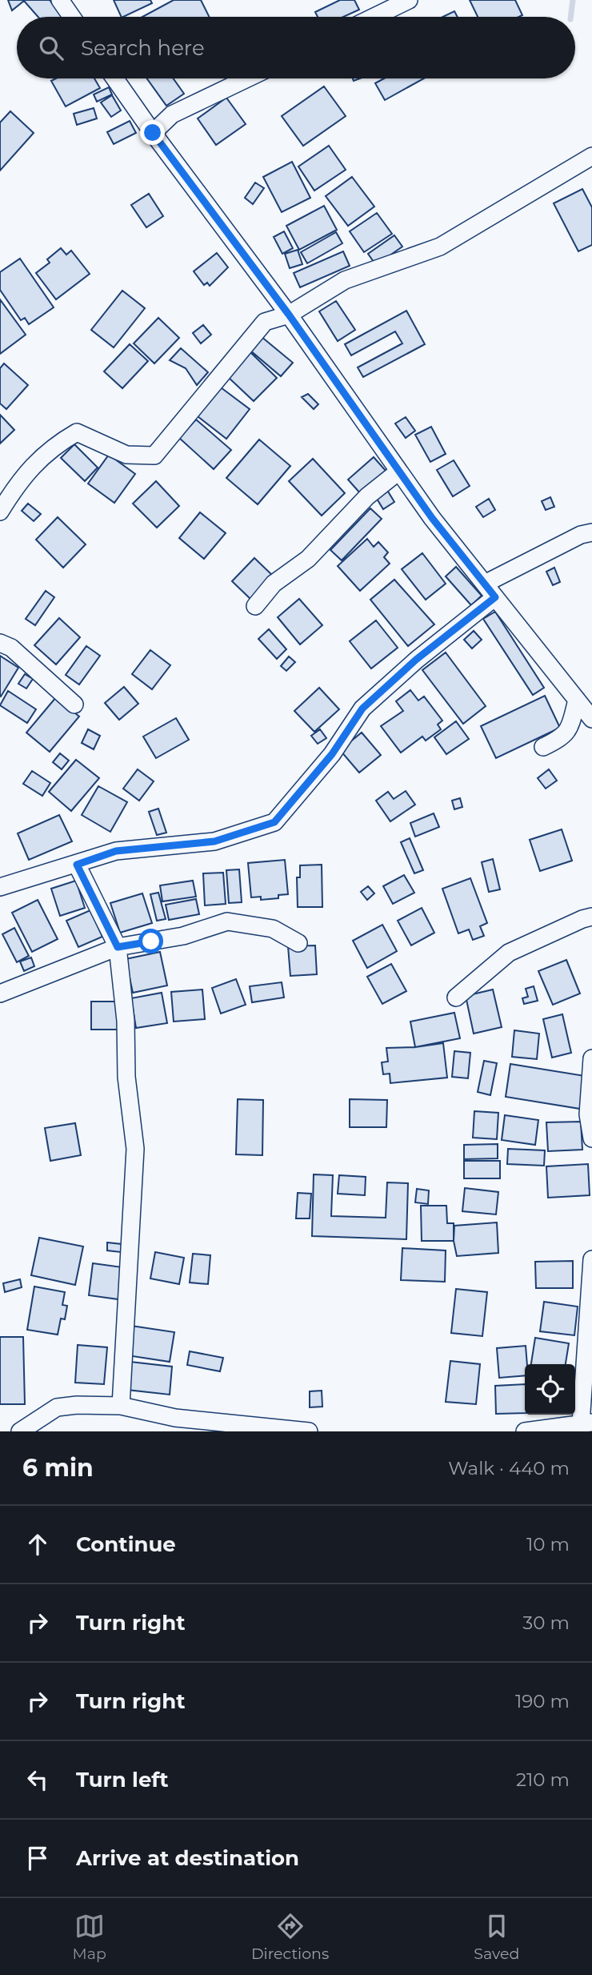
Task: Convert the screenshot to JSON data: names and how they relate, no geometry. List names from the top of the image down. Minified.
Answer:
{"page":{"search":"Search here","heading":["6 min","Walk · 440 m"],"list":[["Continue","10 m"],["Turn right","30 m"],["Turn right","190 m"],["Turn left","210 m"],"Arrive at destination"],"nav":["Map","Directions","Saved"]}}
